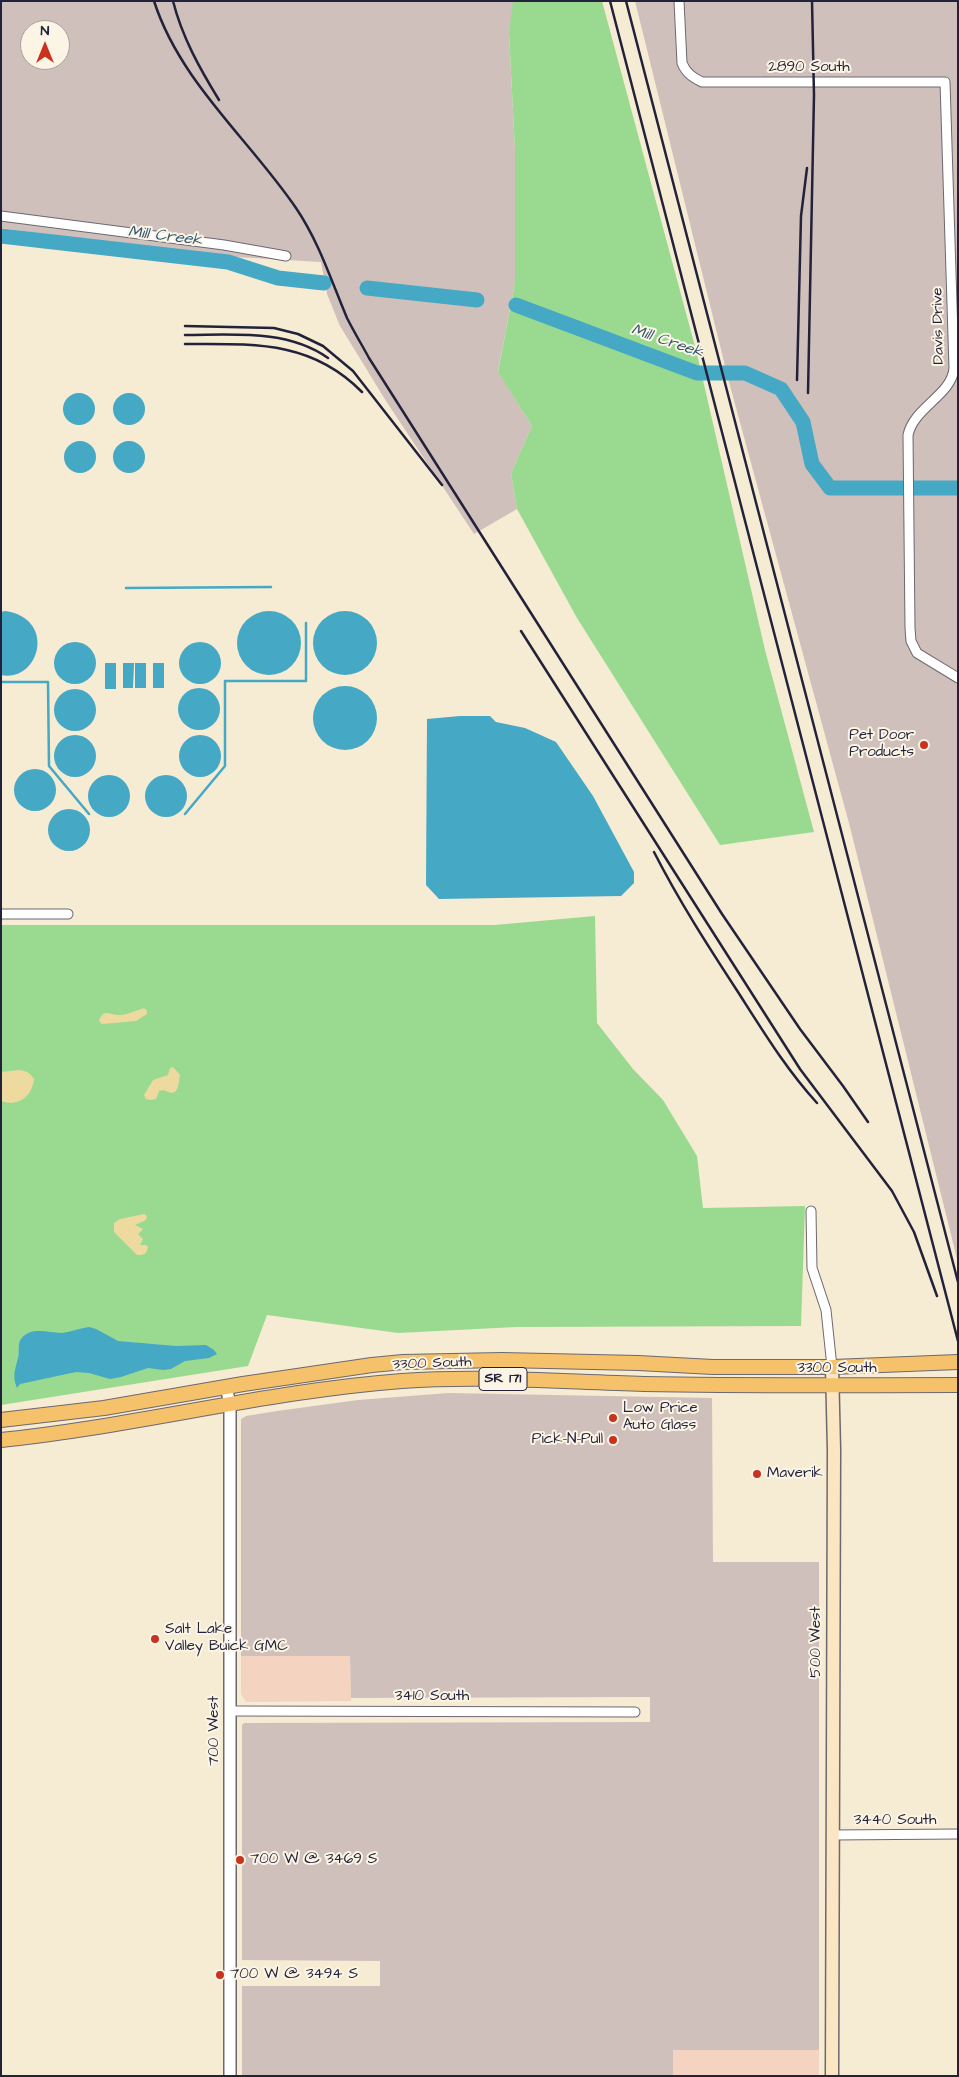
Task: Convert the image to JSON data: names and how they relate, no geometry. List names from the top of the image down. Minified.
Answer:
{"streets":{"main road":["3300 South","SR 171","500 West"],"street":["2890 South","Davis Drive","3410 South","700 West","3440 South"]},"crossings":[["2890 South","Davis Drive"],["3300 South","500 West"],["3300 South","700 West"],["500 West","3440 South"],["3410 South","700 West"]],"water":["Mill Creek"],"places":["Pet Door Products","Low Price Auto Glass","Pick-N-Pull","Maverik","Salt Lake Valley Buick GMC","700 W @ 3469 S","700 W @ 3494 S"],"north":"top"}
